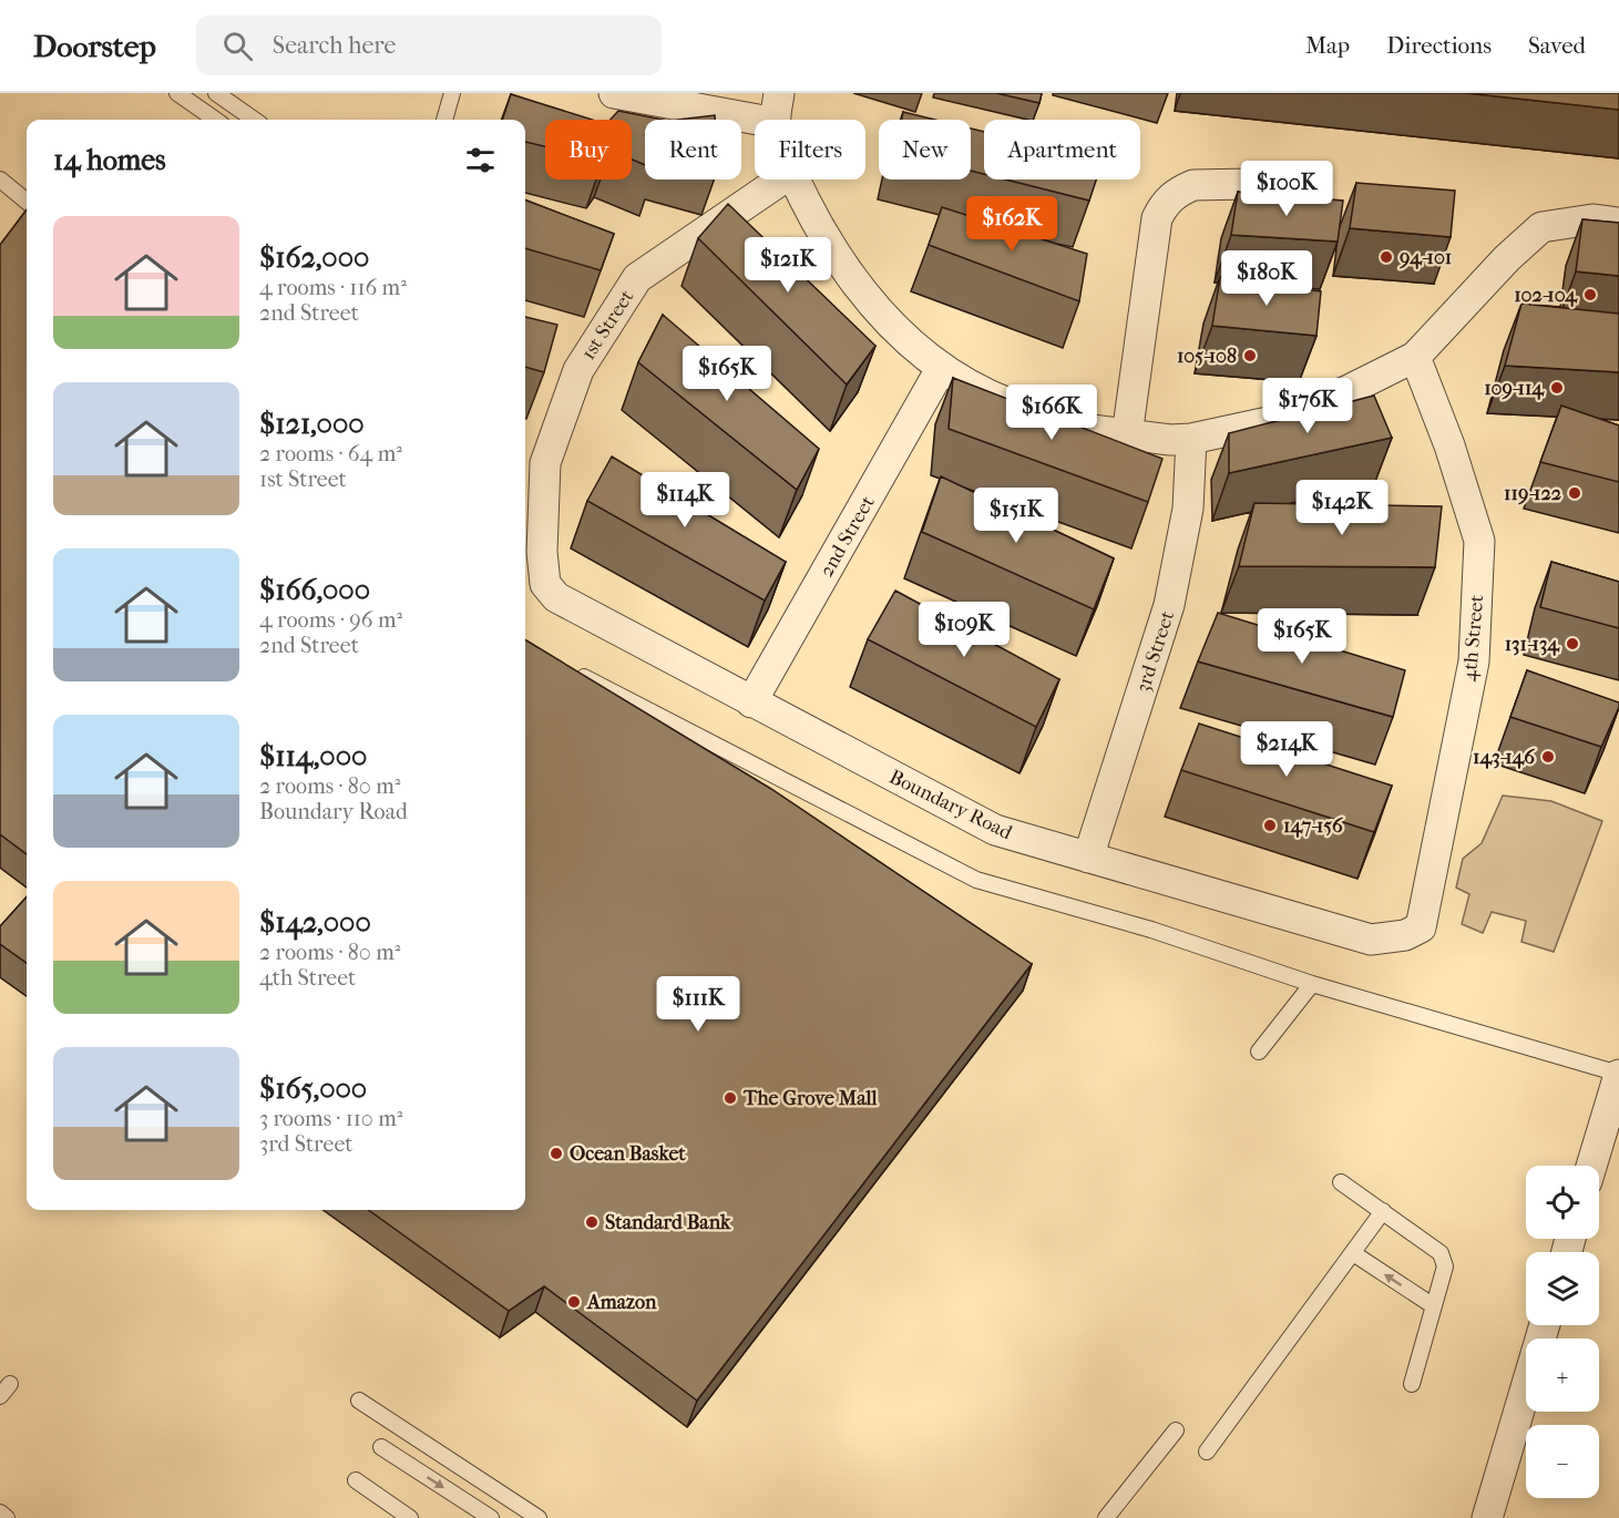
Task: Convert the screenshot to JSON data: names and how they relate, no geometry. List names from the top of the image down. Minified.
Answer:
{"streets":{"street":["1st Street","2nd Street","4th Street","3rd Street","Boundary Road"]},"crossings":[["1st Street","Boundary Road"],["2nd Street","Boundary Road"],["4th Street","Boundary Road"],["3rd Street","Boundary Road"]],"places":["94-101","102-104","105-108","109-114","119-122","131-134","143-146","147-156","The Grove Mall","Ocean Basket","Standard Bank","Amazon"],"page":{"header":"Doorstep","search":"Search here","nav":["Map","Directions","Saved"],"chip":["Buy","Rent","Filters","New","Apartment"],"heading":"14 homes","price":["$100K","$162K","$121K","$180K","$165K","$176K","$166K","$114K","$142K","$151K","$109K","$165K","$214K","$111K"],"list":[{"name":"$162,000","note":"4 rooms · 116 m² · 2nd Street"},{"name":"$121,000","note":"2 rooms · 64 m² · 1st Street"},{"name":"$166,000","note":"4 rooms · 96 m² · 2nd Street"},{"name":"$114,000","note":"2 rooms · 80 m² · Boundary Road"},{"name":"$142,000","note":"2 rooms · 80 m² · 4th Street"},{"name":"$165,000","note":"3 rooms · 110 m² · 3rd Street"}],"map_buttons":["+","−"]}}
